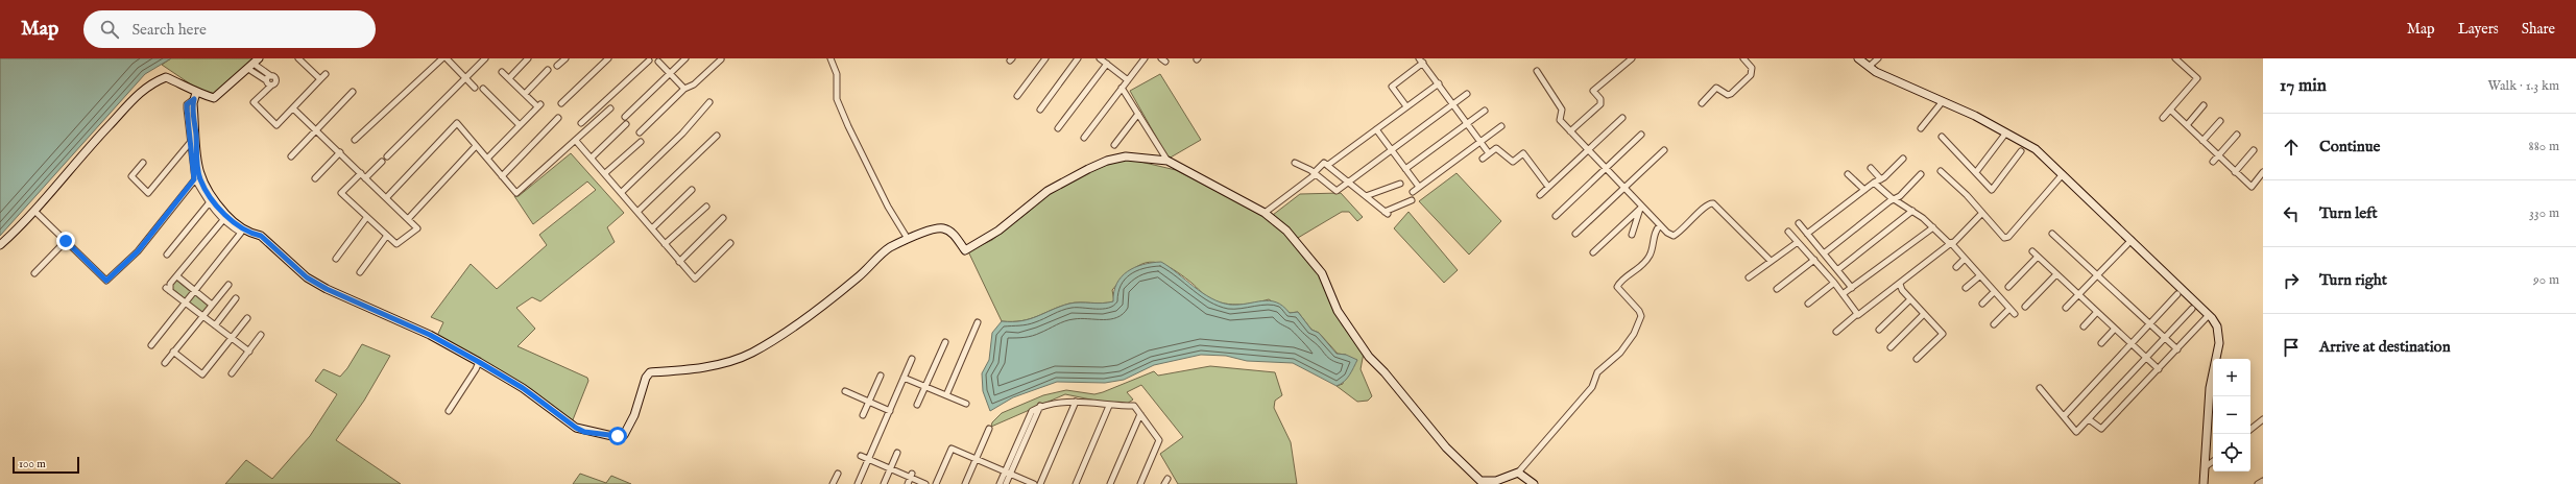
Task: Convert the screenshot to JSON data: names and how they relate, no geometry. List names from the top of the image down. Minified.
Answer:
{"scale_bar":"100 m","page":{"header":"Map","search":"Search here","nav":["Map","Layers","Share"],"heading":["17 min","Walk · 1.3 km"],"list":[["Continue","880 m"],["Turn left","330 m"],["Turn right","90 m"],"Arrive at destination"],"map_buttons":["+","−"],"scale":"100 m"}}
